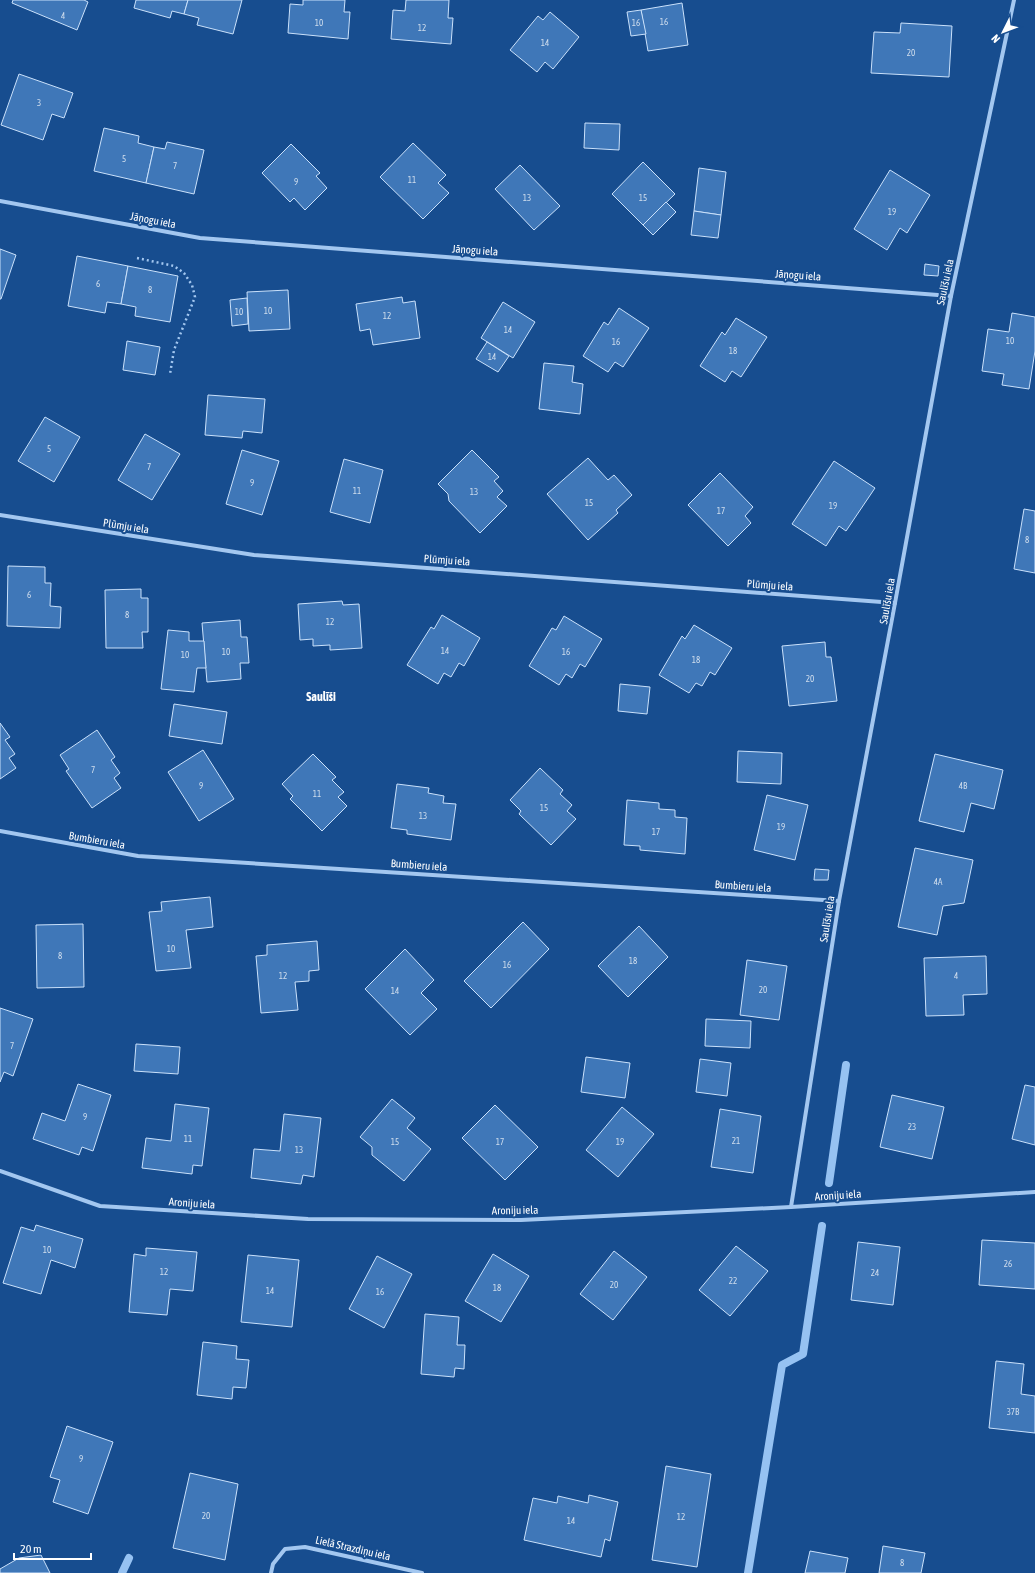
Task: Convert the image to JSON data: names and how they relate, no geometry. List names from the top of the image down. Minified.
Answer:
{"streets":{"street":["Jāņogu iela","Saulīšu iela","Plūmju iela","Bumbieru iela","Aroniju iela","Lielā Strazdiņu iela"]},"crossings":[["Jāņogu iela","Saulīšu iela"],["Saulīšu iela","Plūmju iela"],["Saulīšu iela","Bumbieru iela"],["Saulīšu iela","Aroniju iela"]],"districts":["Saulīši"],"house_numbers":["4","16","10","16","12","14","20","3","5","7","11","9","13","15","19","6","8","10","10","12","14","10","16","18","14","5","7","9","11","13","15","19","17","8","6","8","12","14","10","16","10","18","20","7","9","4B","11","15","13","19","17","4A","10","8","18","16","12","4","20","14","7","9","23","11","21","15","17","19","13","10","26","12","24","22","20","18","14","16","37B","9","20","12","14","8"],"scale_bar":"20 m","north":"bottom left"}
